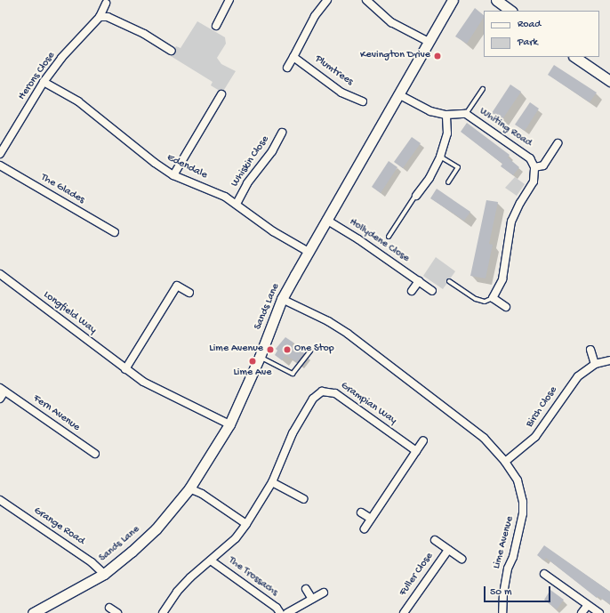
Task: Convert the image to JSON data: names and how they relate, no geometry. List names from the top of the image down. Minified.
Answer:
{"streets":{"street":["Plumtrees","Herons Close","Whiting Road","Whiskin Close","Edendale","The Glades","Hollydene Close","Sands Lane","Longfield Way","Grampian Way","Birch Close","Fern Avenue","Grange Road","Lime Avenue","Fuller Close","The Trossachs"]},"crossings":[["Herons Close","Edendale"],["Whiting Road","Sands Lane"],["Whiskin Close","Edendale"],["Edendale","Sands Lane"],["Hollydene Close","Sands Lane"],["Sands Lane","Longfield Way"],["Sands Lane","Grange Road"],["Sands Lane","Lime Avenue"],["Grampian Way","The Trossachs"],["Birch Close","Lime Avenue"]],"places":["Kevington Drive","Lime Avenue","One Stop","Lime Ave"],"legend":["Road","Park"],"scale_bar":"50 m"}
